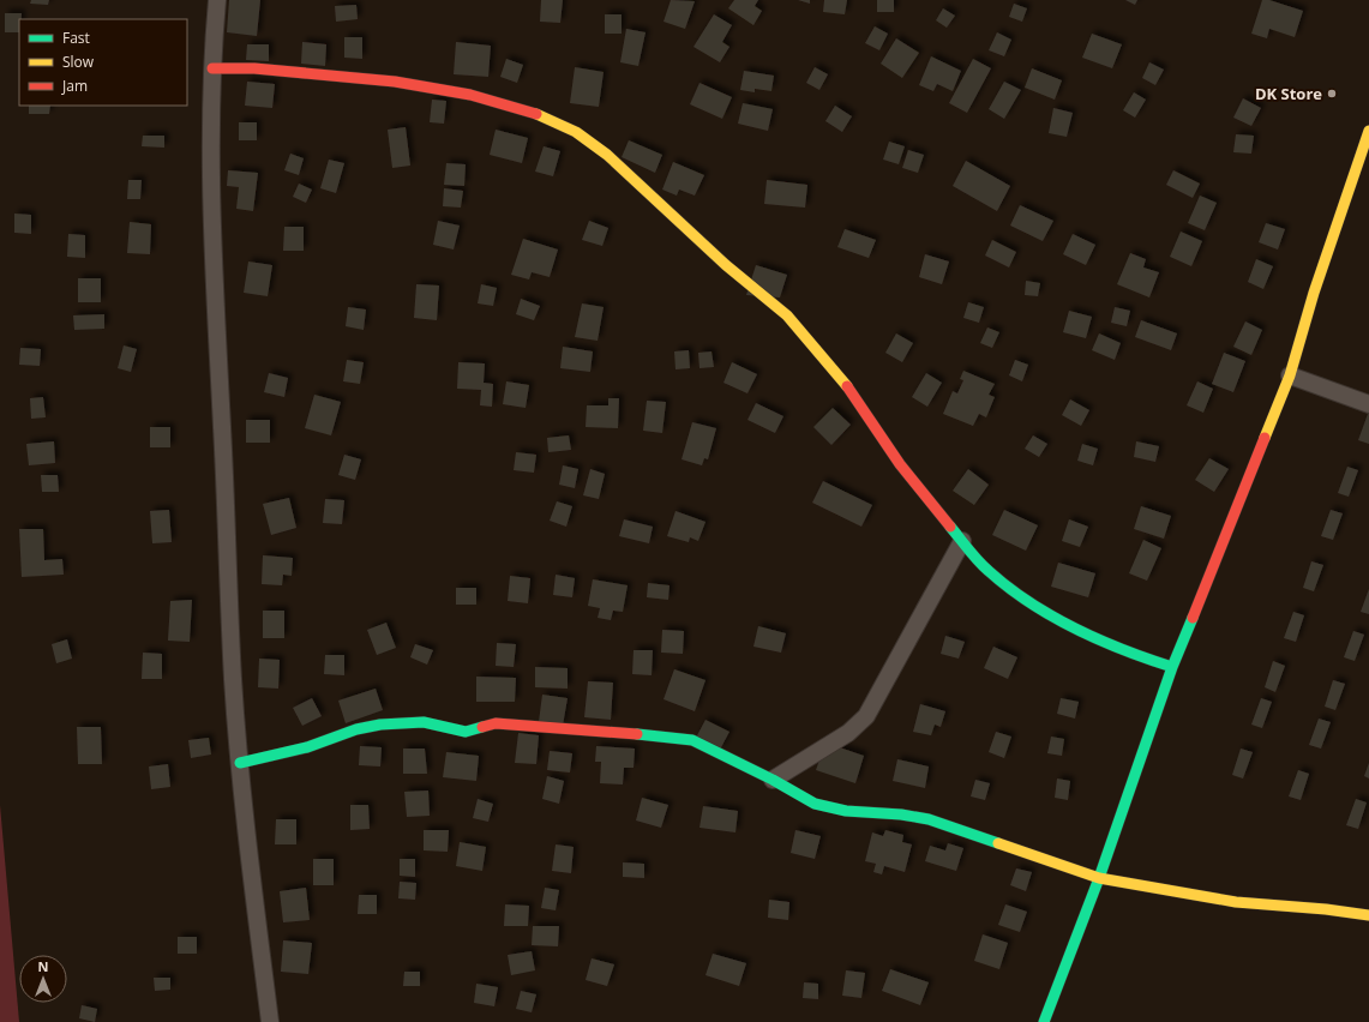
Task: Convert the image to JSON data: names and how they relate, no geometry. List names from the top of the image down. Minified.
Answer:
{"places":["DK Store"],"legend":["Fast","Slow","Jam"],"north":"top"}
